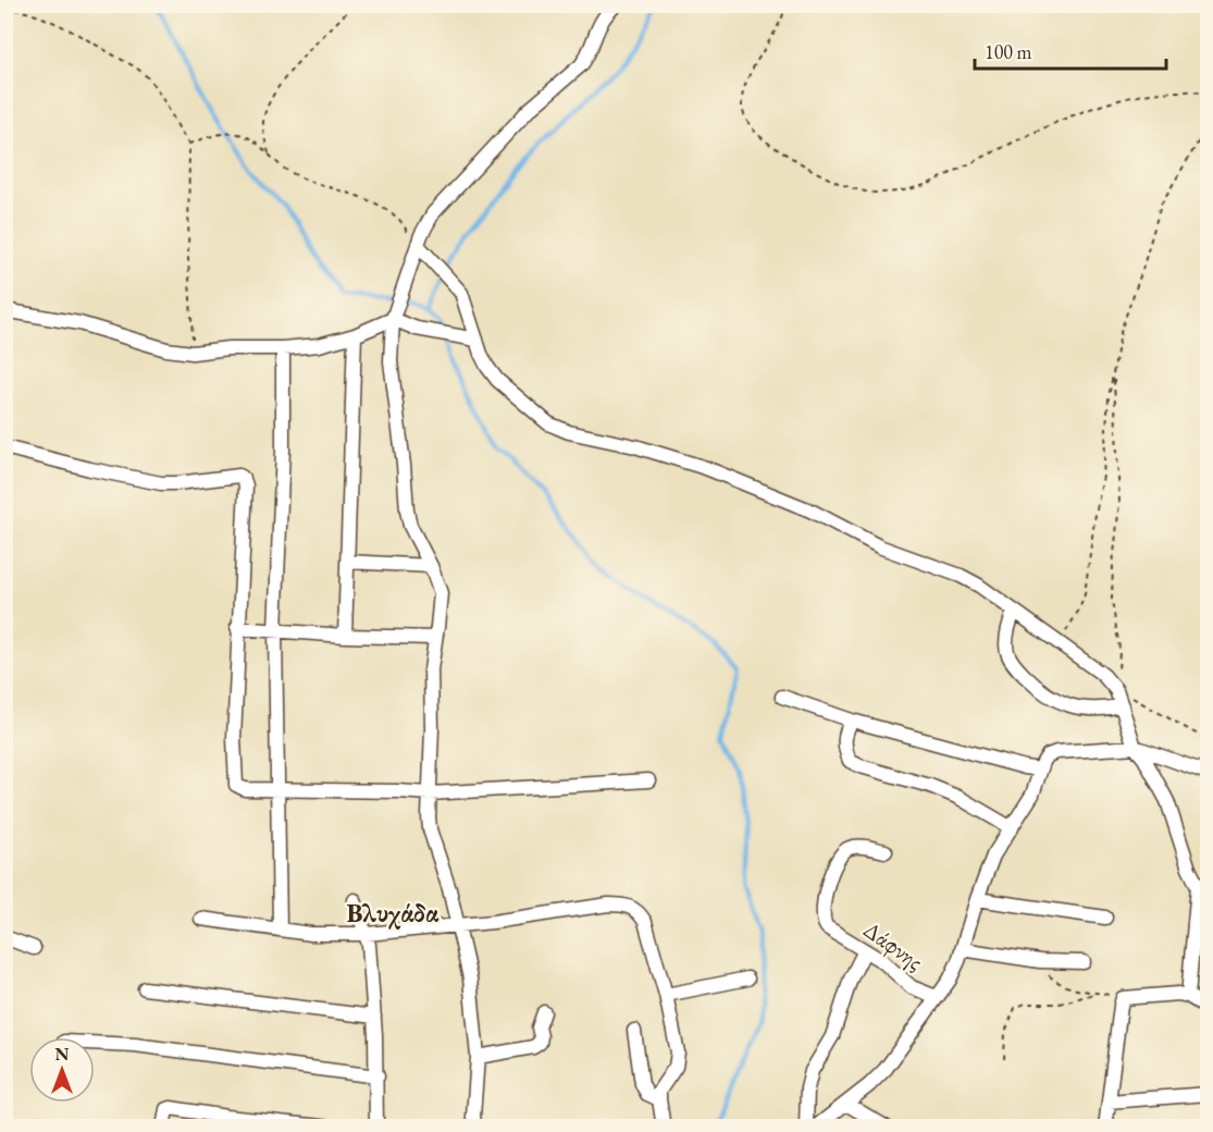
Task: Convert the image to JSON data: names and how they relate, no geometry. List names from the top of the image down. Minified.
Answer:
{"streets":{"street":["Δάφνης"]},"districts":["Βλυχάδα"],"scale_bar":"100 m","north":"top"}
